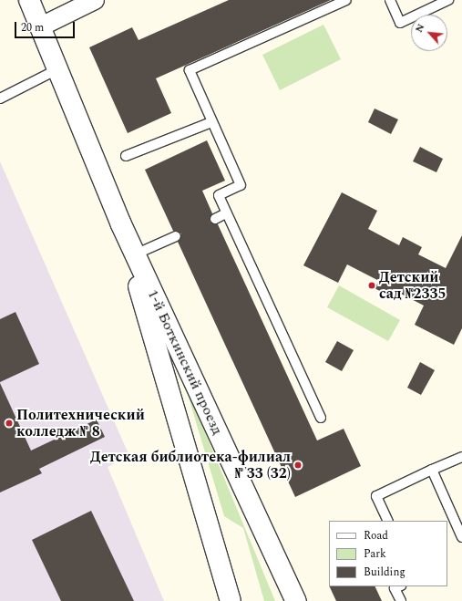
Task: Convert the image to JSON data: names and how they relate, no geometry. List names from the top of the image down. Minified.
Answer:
{"streets":{"street":["1-й Боткинский проезд"]},"places":["Детский сад №2335","Политехнический колледж № 8","Детская библиотека-филиал № 33 (32)"],"legend":["Road","Park","Building"],"scale_bar":"20 m","north":"top left"}
